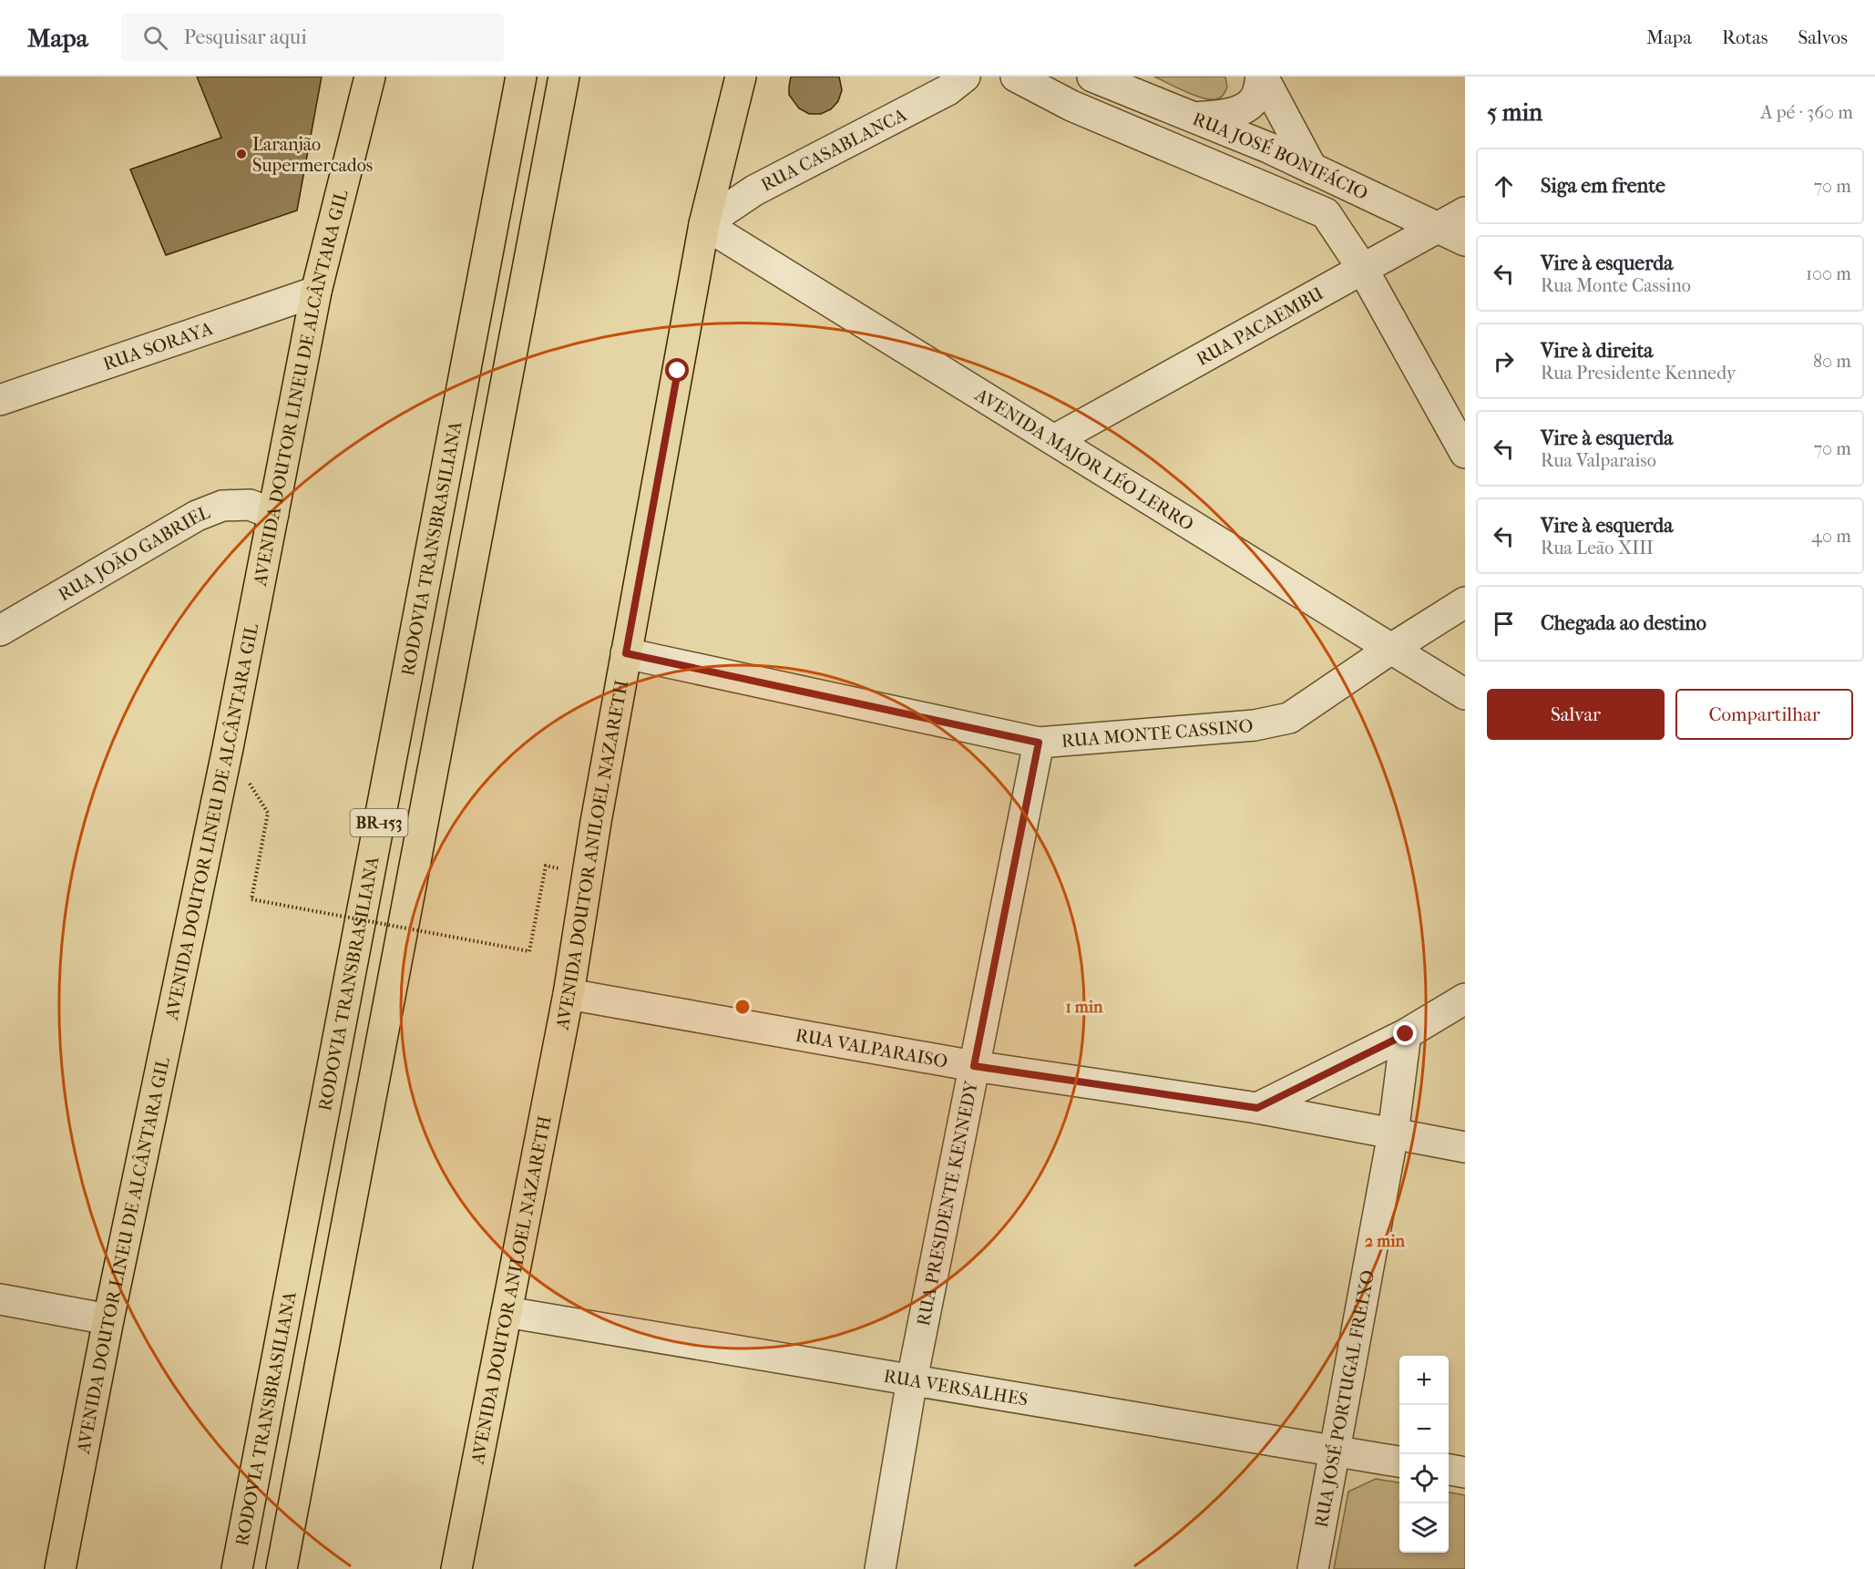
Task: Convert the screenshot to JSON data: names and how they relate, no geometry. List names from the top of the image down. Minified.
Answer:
{"streets":{"main road":["AVENIDA DOUTOR LINEU DE ALCÂNTARA GIL","RODOVIA TRANSBRASILIANA","BR-153","AVENIDA DOUTOR ANILOEL NAZARETH"],"street":["RUA CASABLANCA","RUA JOSÉ BONIFÁCIO","RUA PACAEMBU","RUA SORAYA","AVENIDA MAJOR LÉO LERRO","RUA JOÃO GABRIEL","RUA MONTE CASSINO","RUA VALPARAISO","RUA PRESIDENTE KENNEDY","RUA VERSALHES","RUA JOSÉ PORTUGAL FREIXO"]},"crossings":[["RUA CASABLANCA","AVENIDA MAJOR LÉO LERRO"],["RUA CASABLANCA","AVENIDA DOUTOR ANILOEL NAZARETH"],["RUA JOSÉ BONIFÁCIO","RUA PACAEMBU"],["RUA PACAEMBU","AVENIDA MAJOR LÉO LERRO"],["RUA SORAYA","AVENIDA DOUTOR LINEU DE ALCÂNTARA GIL"],["AVENIDA DOUTOR LINEU DE ALCÂNTARA GIL","RUA JOÃO GABRIEL"],["AVENIDA MAJOR LÉO LERRO","RUA MONTE CASSINO"],["AVENIDA MAJOR LÉO LERRO","AVENIDA DOUTOR ANILOEL NAZARETH"],["RUA MONTE CASSINO","AVENIDA DOUTOR ANILOEL NAZARETH"],["RUA MONTE CASSINO","RUA PRESIDENTE KENNEDY"],["AVENIDA DOUTOR ANILOEL NAZARETH","RUA VALPARAISO"],["AVENIDA DOUTOR ANILOEL NAZARETH","RUA VERSALHES"],["RUA VALPARAISO","RUA PRESIDENTE KENNEDY"],["RUA VALPARAISO","RUA JOSÉ PORTUGAL FREIXO"],["RUA PRESIDENTE KENNEDY","RUA VERSALHES"],["RUA VERSALHES","RUA JOSÉ PORTUGAL FREIXO"]],"places":["Laranjão Supermercados"],"page":{"header":"Mapa","search":"Pesquisar aqui","nav":["Mapa","Rotas","Salvos"],"heading":["5 min","A pé · 360 m"],"list":[["Siga em frente","70 m"],["Vire à esquerda","Rua Monte Cassino","100 m"],["Vire à direita","Rua Presidente Kennedy","80 m"],["Vire à esquerda","Rua Valparaiso","70 m"],["Vire à esquerda","Rua Leão XIII","40 m"],"Chegada ao destino"],"buttons":["Salvar","Compartilhar"],"map_buttons":["+","−"]},"rings":["1 min","2 min"]}
